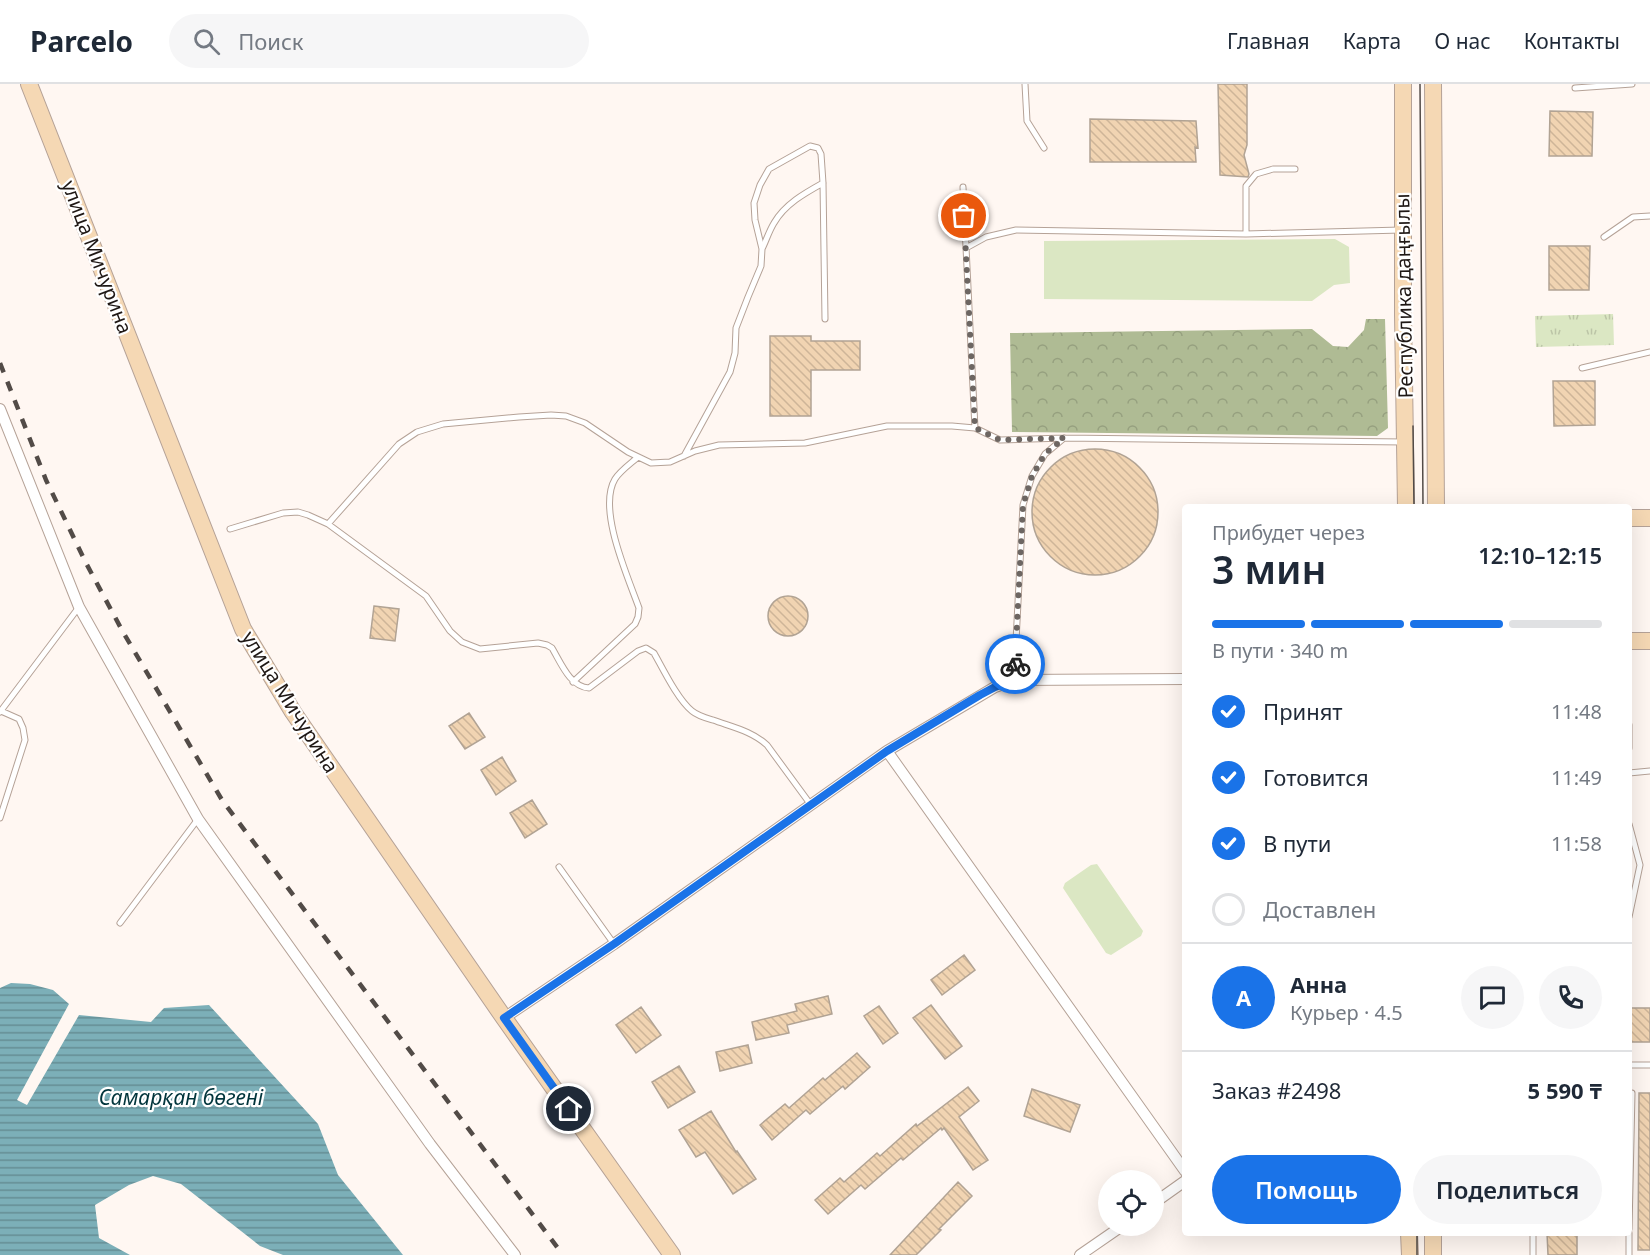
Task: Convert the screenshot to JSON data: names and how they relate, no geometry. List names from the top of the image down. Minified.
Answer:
{"streets":{"main road":["улица Мичурина","Республика даңғылы"]},"water":["Самарқан бөгені"],"page":{"header":"Parcelo","search":"Поиск","nav":["Главная","Карта","О нас","Контакты"],"heading":["3 мин","Прибудет через","12:10–12:15"],"panel":["Анна","Курьер · 4.5","Заказ #2498","5 590 ₸"],"bar":"В пути · 340 m","list":[["Принят","11:48"],["Готовится","11:49"],["В пути","11:58"],"Доставлен"],"round":"А","buttons":["Помощь","Поделиться"]}}
